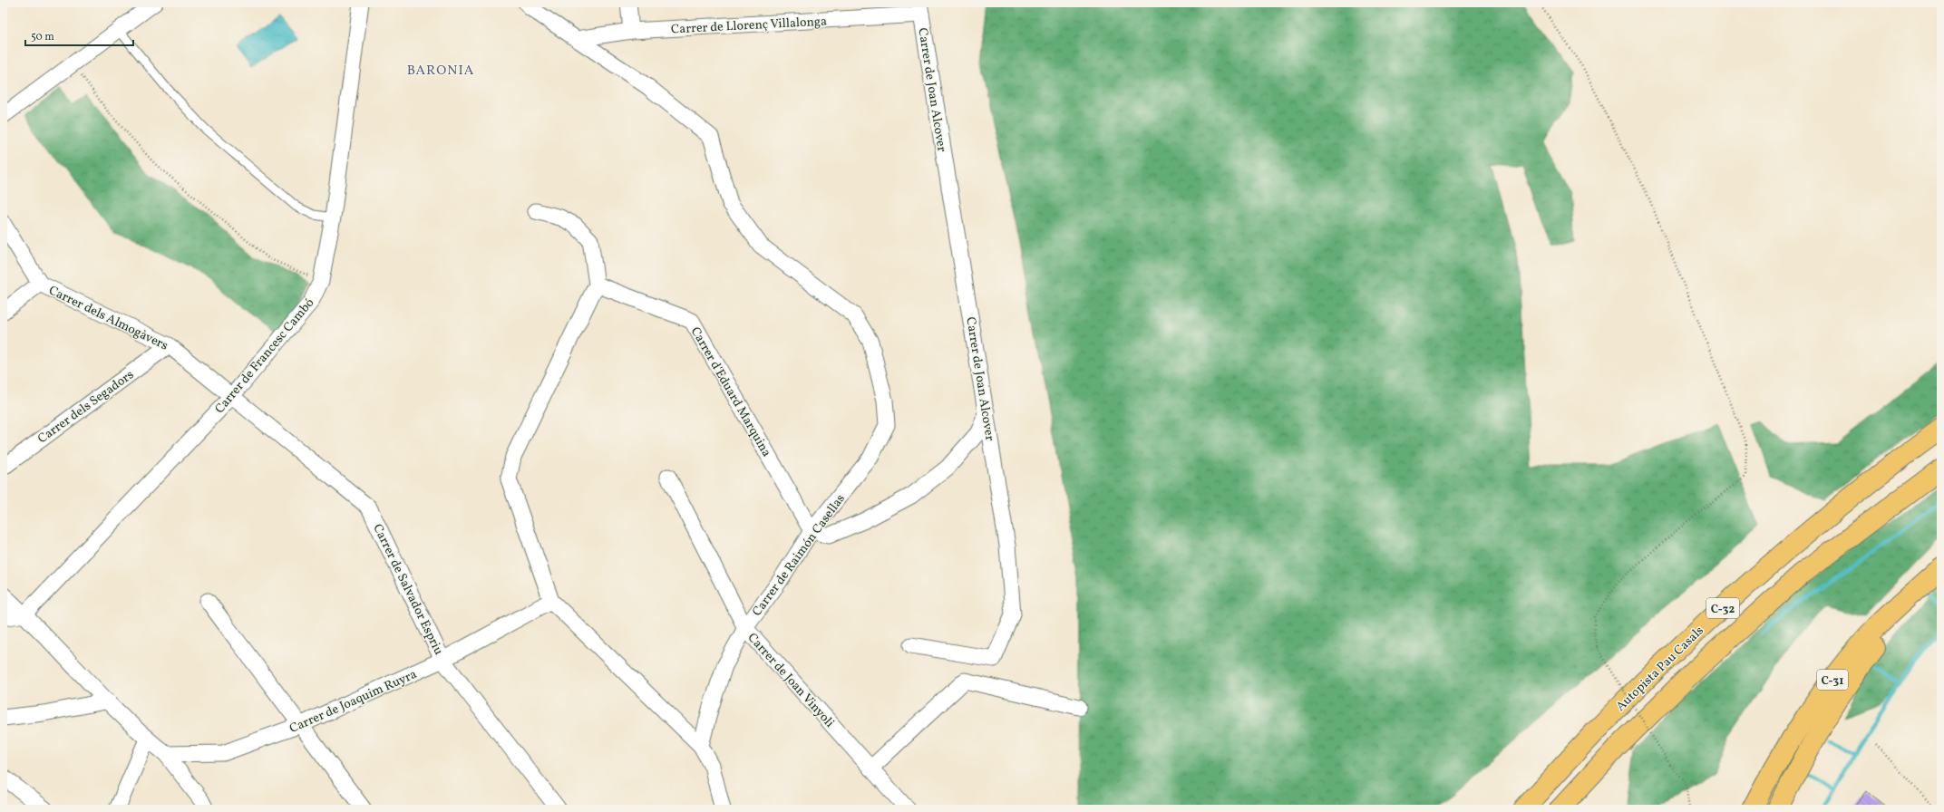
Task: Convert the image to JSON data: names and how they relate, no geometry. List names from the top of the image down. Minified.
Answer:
{"streets":{"main road":["C-32","Autopista Pau Casals","C-31"],"street":["Carrer de Llorenç Villalonga","Carrer de Joan Alcover","Carrer dels Almogàvers","Carrer de Francesc Cambó","Carrer d'Eduard Marquina","Carrer dels Segadors","Carrer de Raimón Casellas","Carrer de Salvador Espriu","Carrer de Joan Vinyoli","Carrer de Joaquim Ruyra"]},"crossings":[["Carrer de Llorenç Villalonga","Carrer de Joan Alcover"],["Carrer de Llorenç Villalonga","Carrer de Raimón Casellas"],["Carrer dels Almogàvers","Carrer de Francesc Cambó"],["Carrer dels Almogàvers","Carrer dels Segadors"],["Carrer dels Almogàvers","Carrer de Salvador Espriu"],["Carrer de Francesc Cambó","Carrer de Salvador Espriu"],["Carrer d'Eduard Marquina","Carrer de Raimón Casellas"],["Carrer de Raimón Casellas","Carrer de Joan Vinyoli"],["Carrer de Salvador Espriu","Carrer de Joaquim Ruyra"]],"districts":["BARONIA"],"scale_bar":"50 m"}
